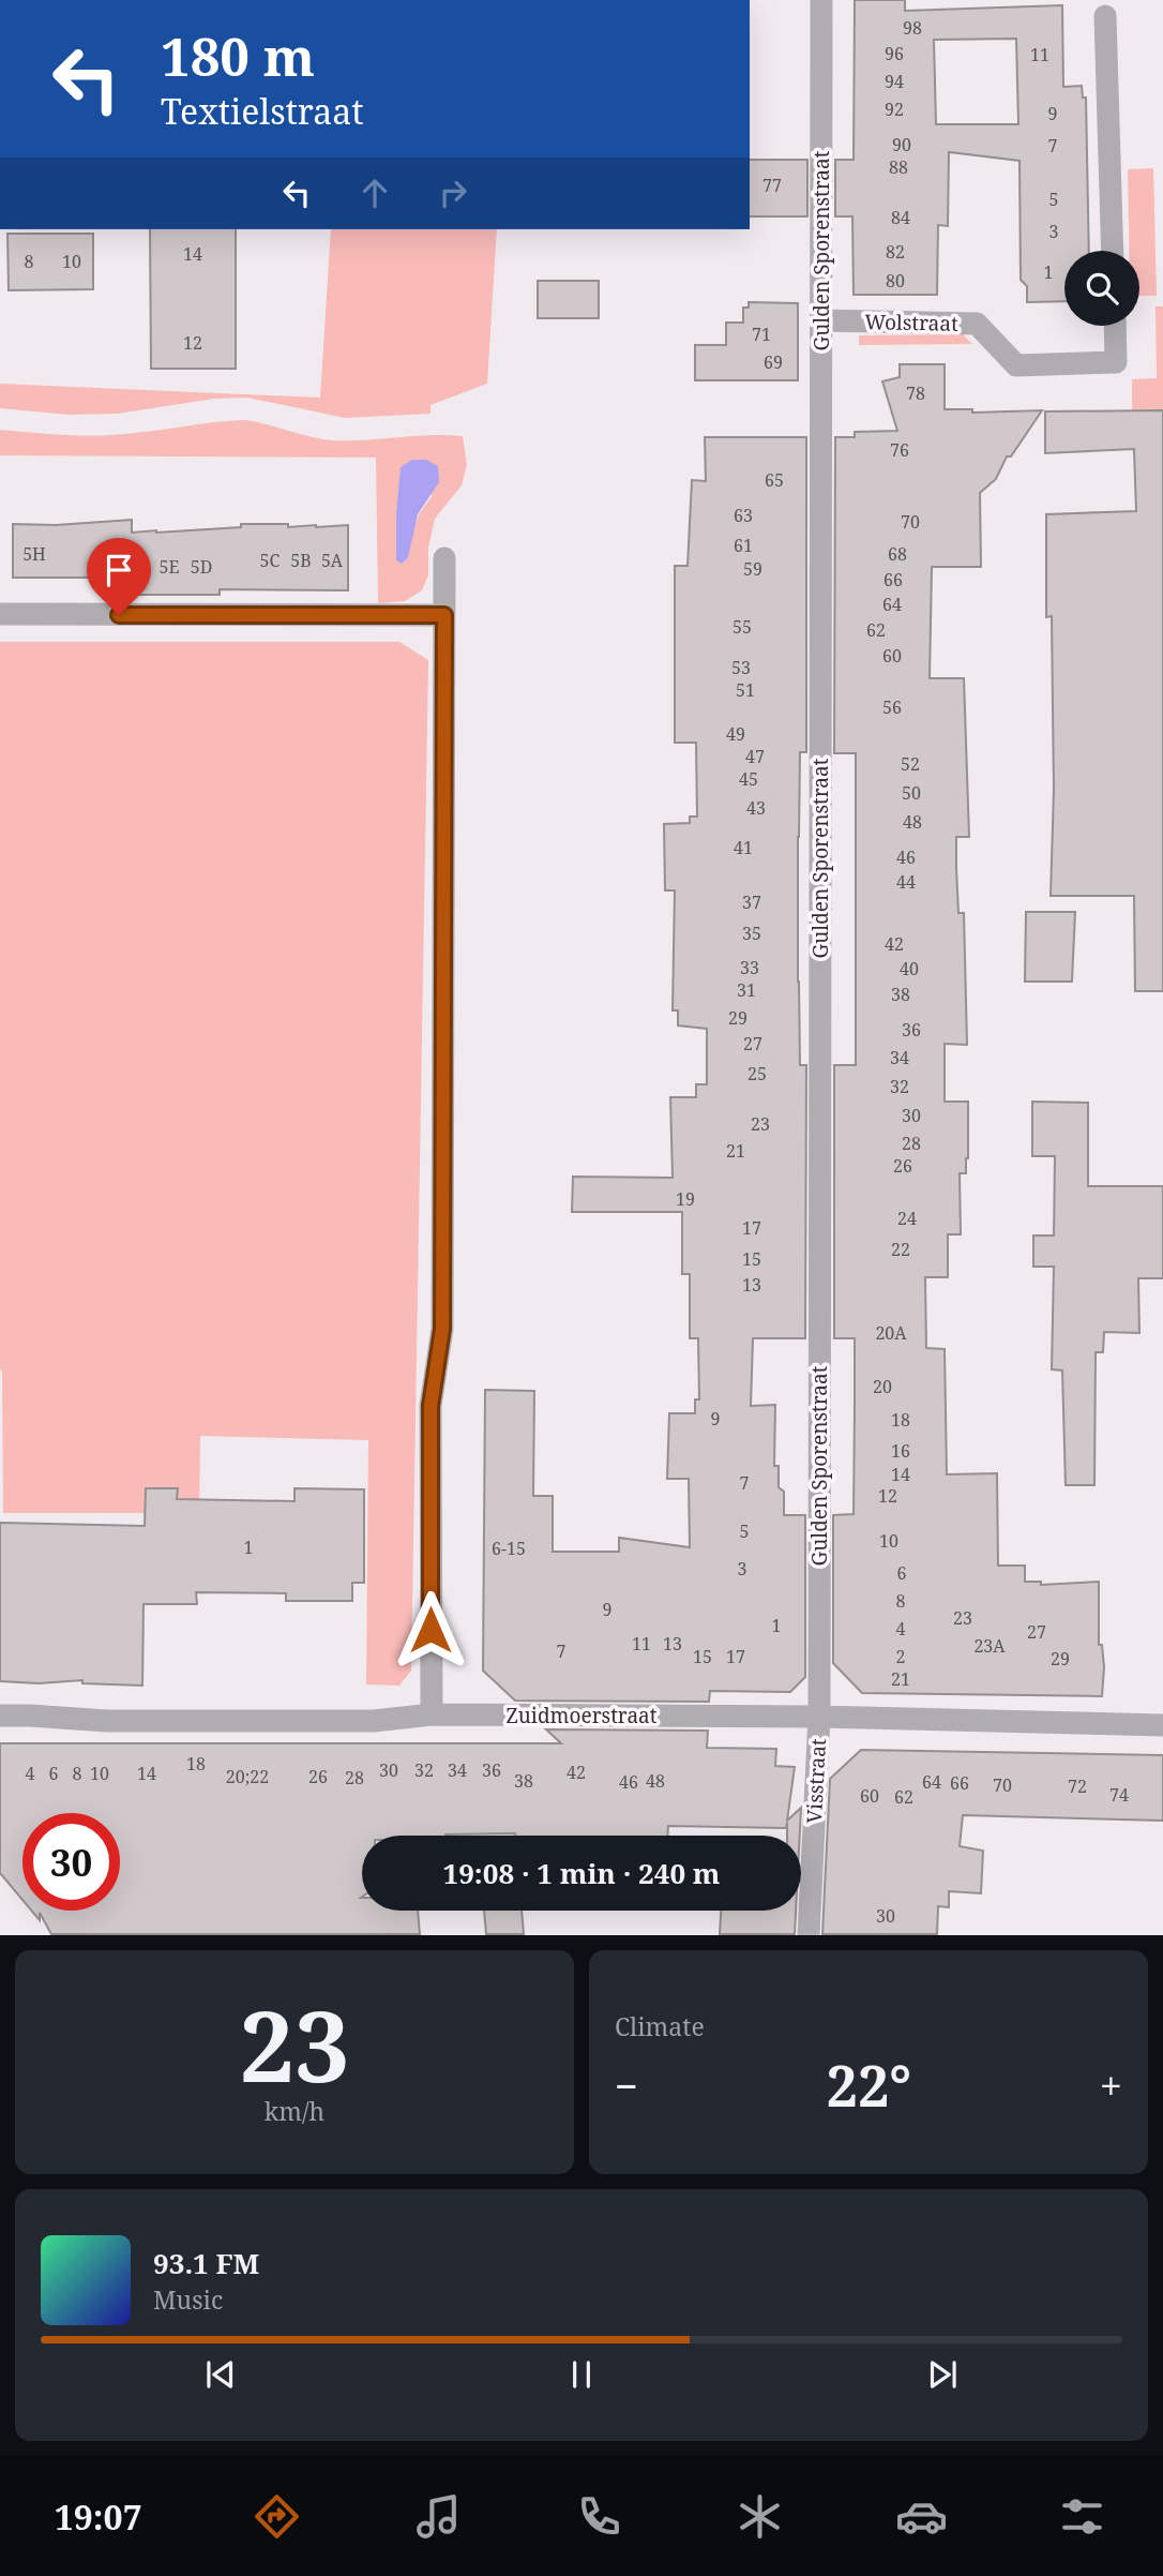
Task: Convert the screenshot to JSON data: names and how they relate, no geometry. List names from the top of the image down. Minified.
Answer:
{"streets":{"street":["Gulden Sporenstraat","Wolstraat","Zuidmoerstraat","Visstraat"]},"crossings":[["Gulden Sporenstraat","Wolstraat"],["Gulden Sporenstraat","Zuidmoerstraat"],["Gulden Sporenstraat","Visstraat"],["Zuidmoerstraat","Visstraat"]],"house_numbers":["98","96","11","94","92","9","90","7","88","77","5","84","3","82","14","8","10","1","80","71","12","69","78","76","65","63","70","61","5H","68","5C","5B","5A","5E","5D","59","66","64","55","62","60","53","51","56","49","47","52","45","50","43","48","41","46","44","37","35","42","33","40","31","38","29","36","27","34","25","32","30","23","28","21","26","19","24","17","22","15","13","20A","20","9","18","16","14","7","12","5","10","1","6-15","3","6","8","9","23","1","4","27","11","13","23A","7","15","17","2","29","21","18","30","32","34","36","42","4","6","8","10","14","20;22","26","28","38","48","46","64","66","70","72","74","60","62","30"],"page":{"turn":["180 m","Textielstraat"],"limit":"30","trip":"19:08 · 1 min · 240 m","tile":[["23","km/h"],"Climate"],"heat":["−","22°","+"],"song":["93.1 FM","Music"],"tabs":"19:07"}}
